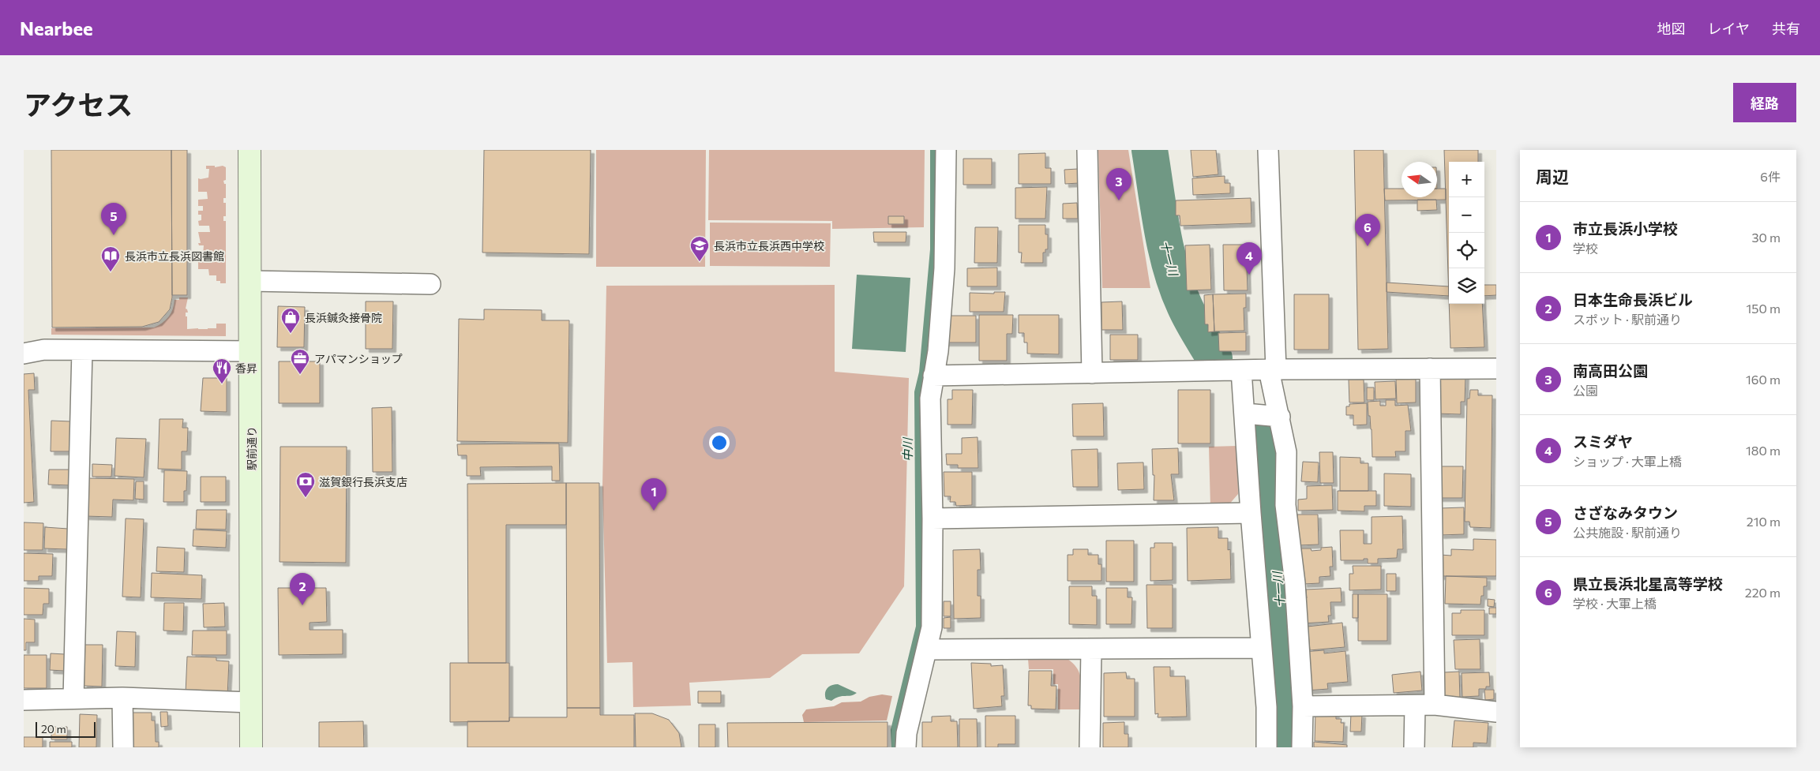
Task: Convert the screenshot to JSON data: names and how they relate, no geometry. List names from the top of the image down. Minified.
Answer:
{"streets":{"main road":["駅前通り"]},"water":["十一川","中川"],"places":{"school or university":["長浜市立長浜西中学校"],"library":["長浜市立長浜図書館"],"shop":["長浜鍼灸接骨院"],"office":["アパマンショップ"],"restaurant":["香昇"],"bank":["滋賀銀行長浜支店"]},"scale_bar":"20 m","north":"left","page":{"header":"Nearbee","nav":["地図","レイヤ","共有"],"title":"アクセス","buttons":"経路","heading":["周辺","6件"],"map_buttons":["+","−"],"pins":["3","5","6","4","1","2"],"list":[{"mark":"1","name":"市立長浜小学校","note":"学校","value":"30 m"},{"mark":"2","name":"日本生命長浜ビル","note":"スポット · 駅前通り","value":"150 m"},{"mark":"3","name":"南高田公園","note":"公園","value":"160 m"},{"mark":"4","name":"スミダヤ","note":"ショップ · 大軍上橋","value":"180 m"},{"mark":"5","name":"さざなみタウン","note":"公共施設 · 駅前通り","value":"210 m"},{"mark":"6","name":"県立長浜北星高等学校","note":"学校 · 大軍上橋","value":"220 m"}],"scale":"20 m"}}
